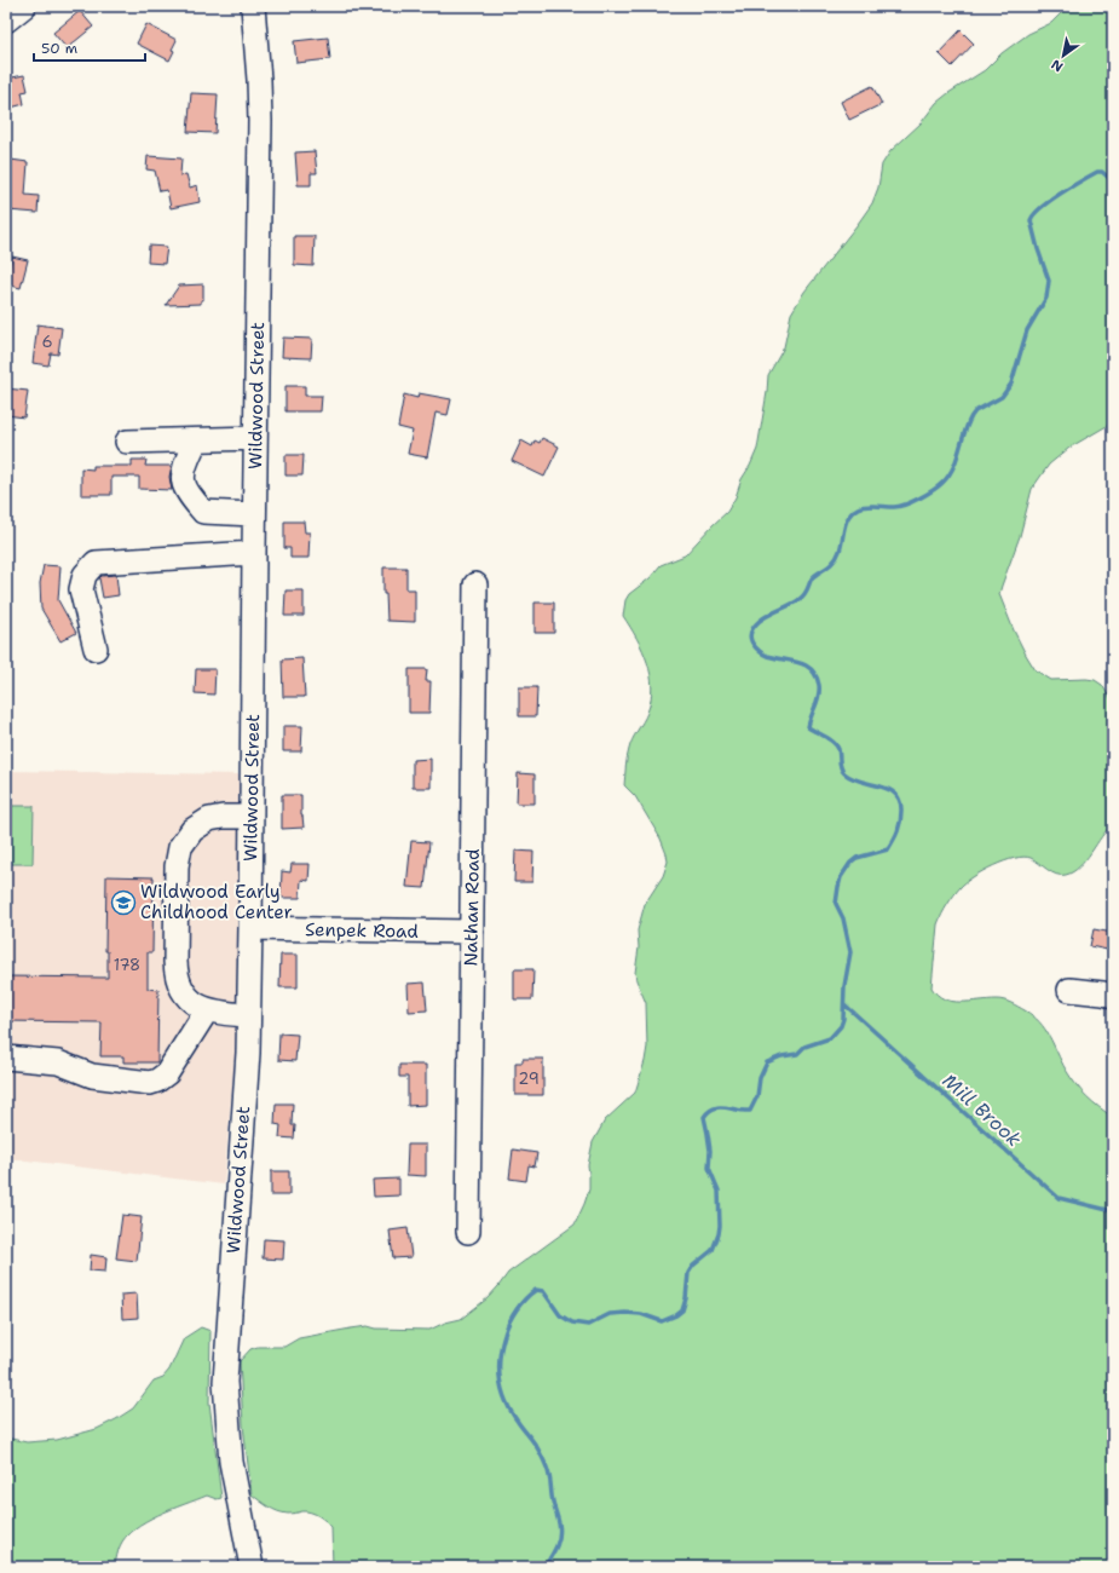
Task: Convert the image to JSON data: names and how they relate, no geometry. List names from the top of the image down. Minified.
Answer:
{"streets":{"street":["Wildwood Street","Nathan Road","Senpek Road"]},"crossings":[["Wildwood Street","Senpek Road"],["Nathan Road","Senpek Road"]],"water":["Mill Brook"],"places":{"school or university":["Wildwood Early Childhood Center"]},"house_numbers":["6","178","29"],"scale_bar":"50 m","north":"bottom left"}
